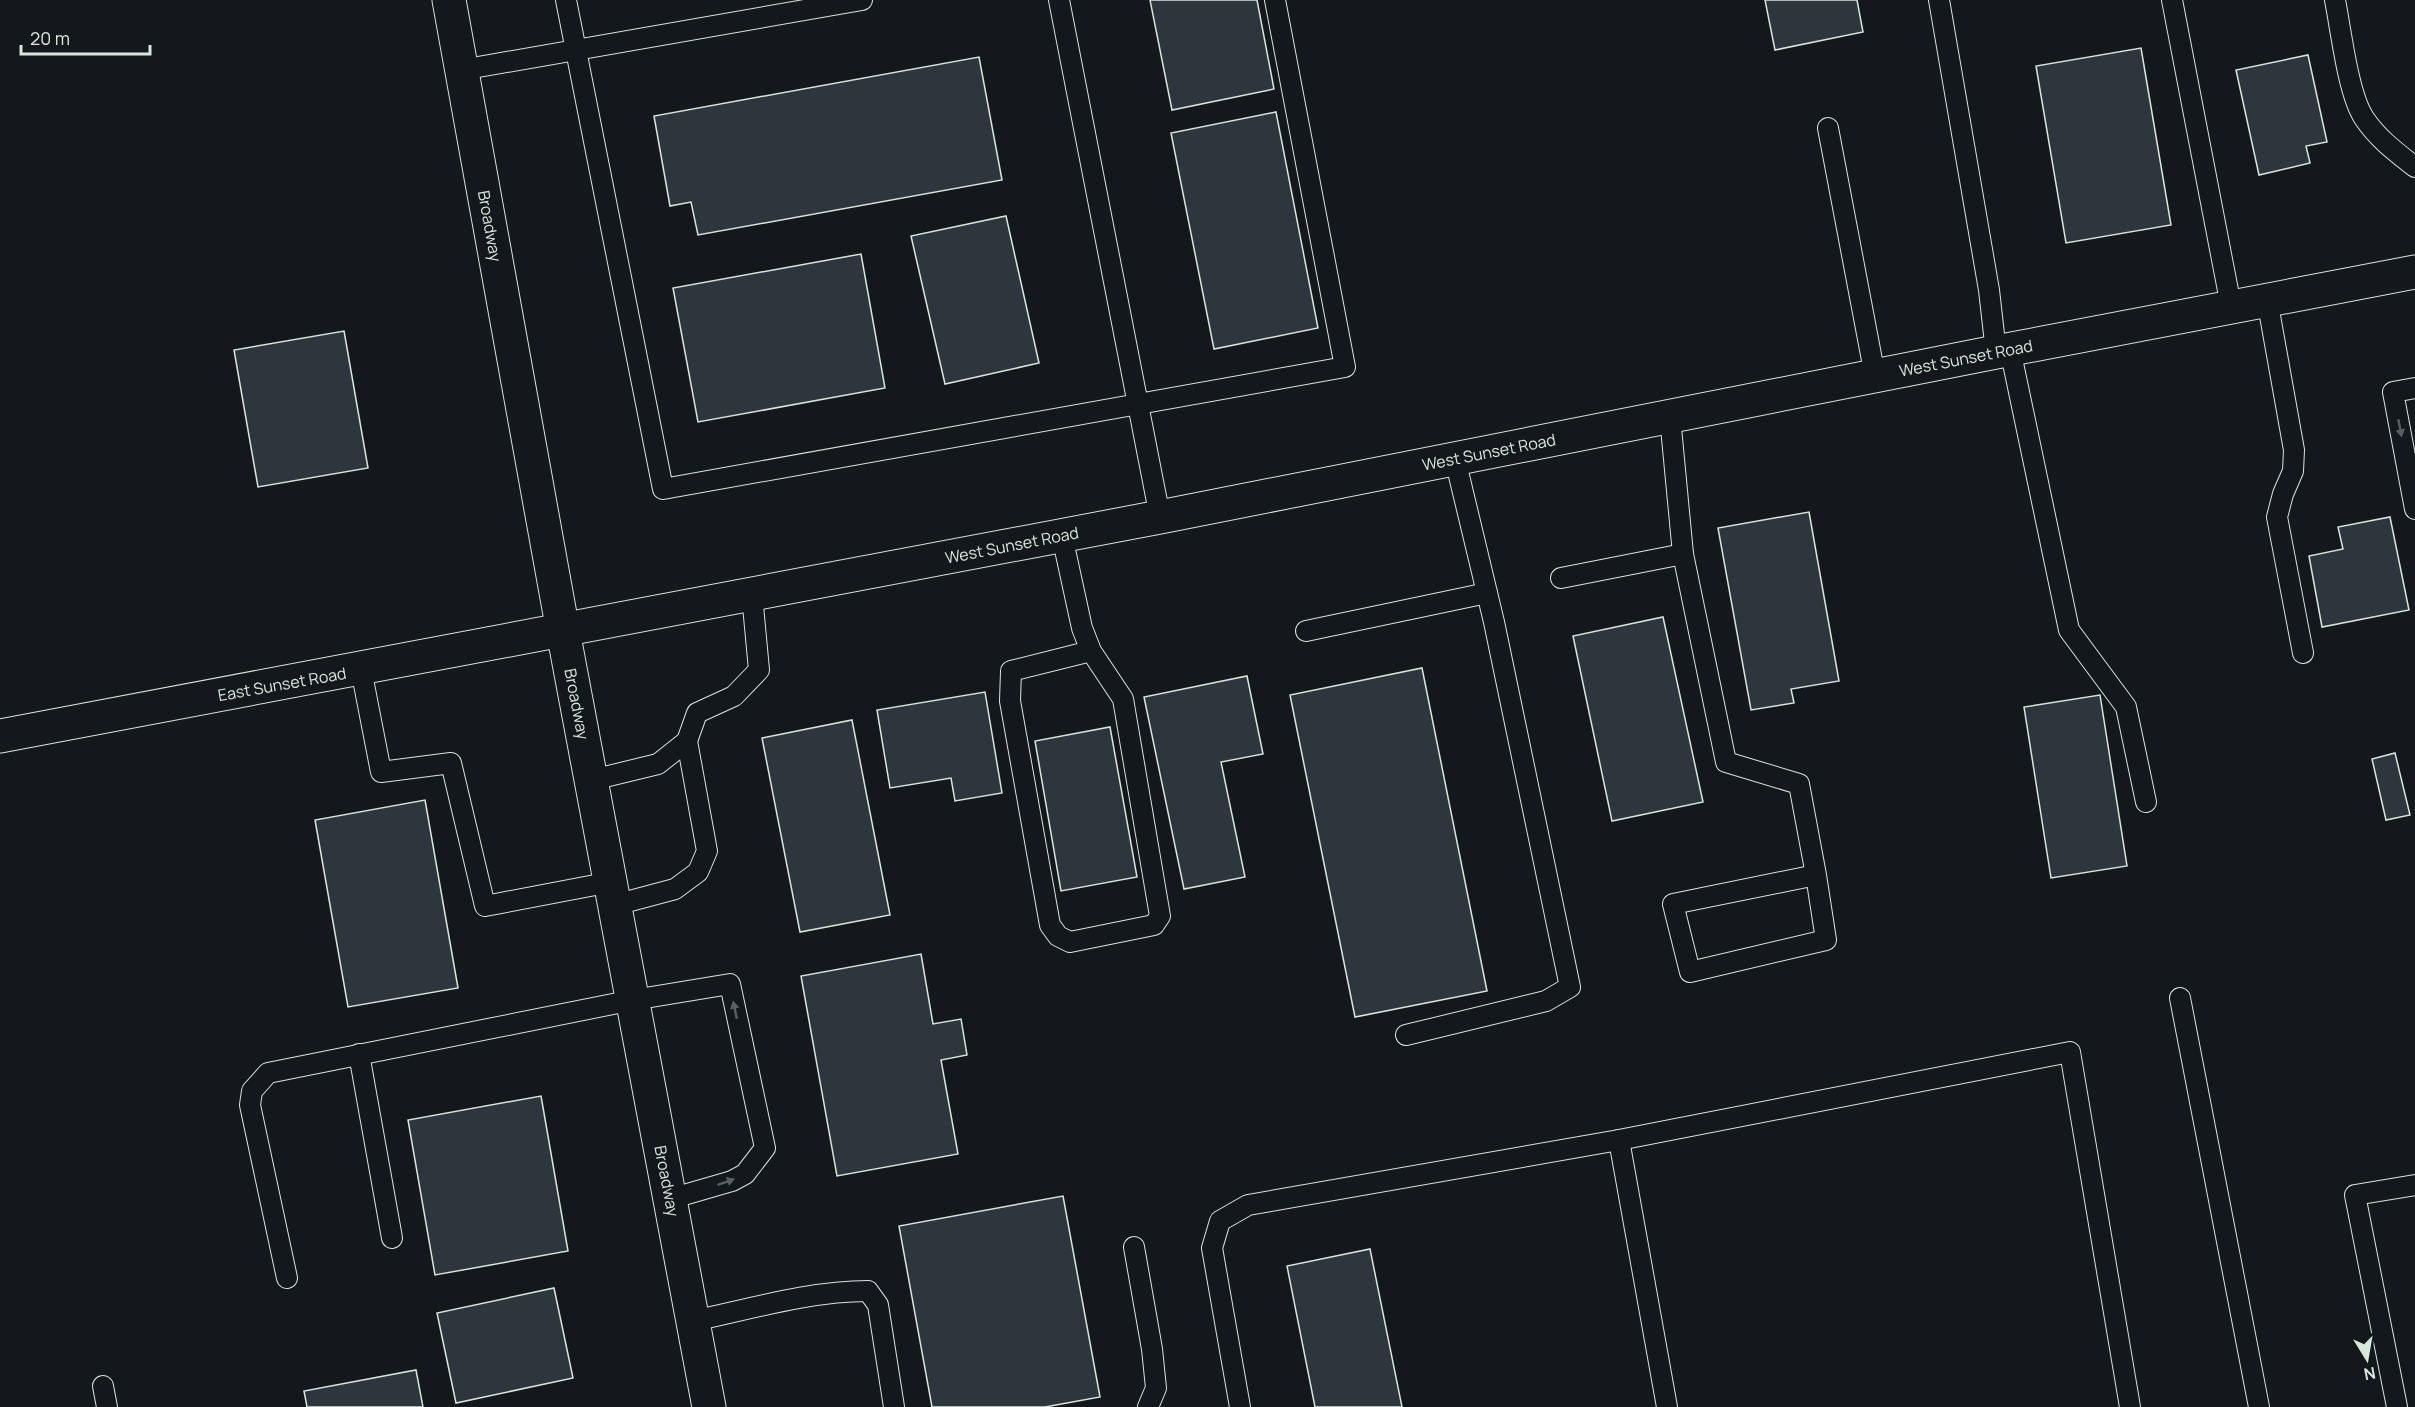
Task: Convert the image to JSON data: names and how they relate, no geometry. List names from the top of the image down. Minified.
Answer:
{"streets":{"main road":["Broadway","West Sunset Road","East Sunset Road"]},"crossings":[["Broadway","West Sunset Road"],["Broadway","East Sunset Road"],["West Sunset Road","East Sunset Road"]],"scale_bar":"20 m","north":"bottom"}
